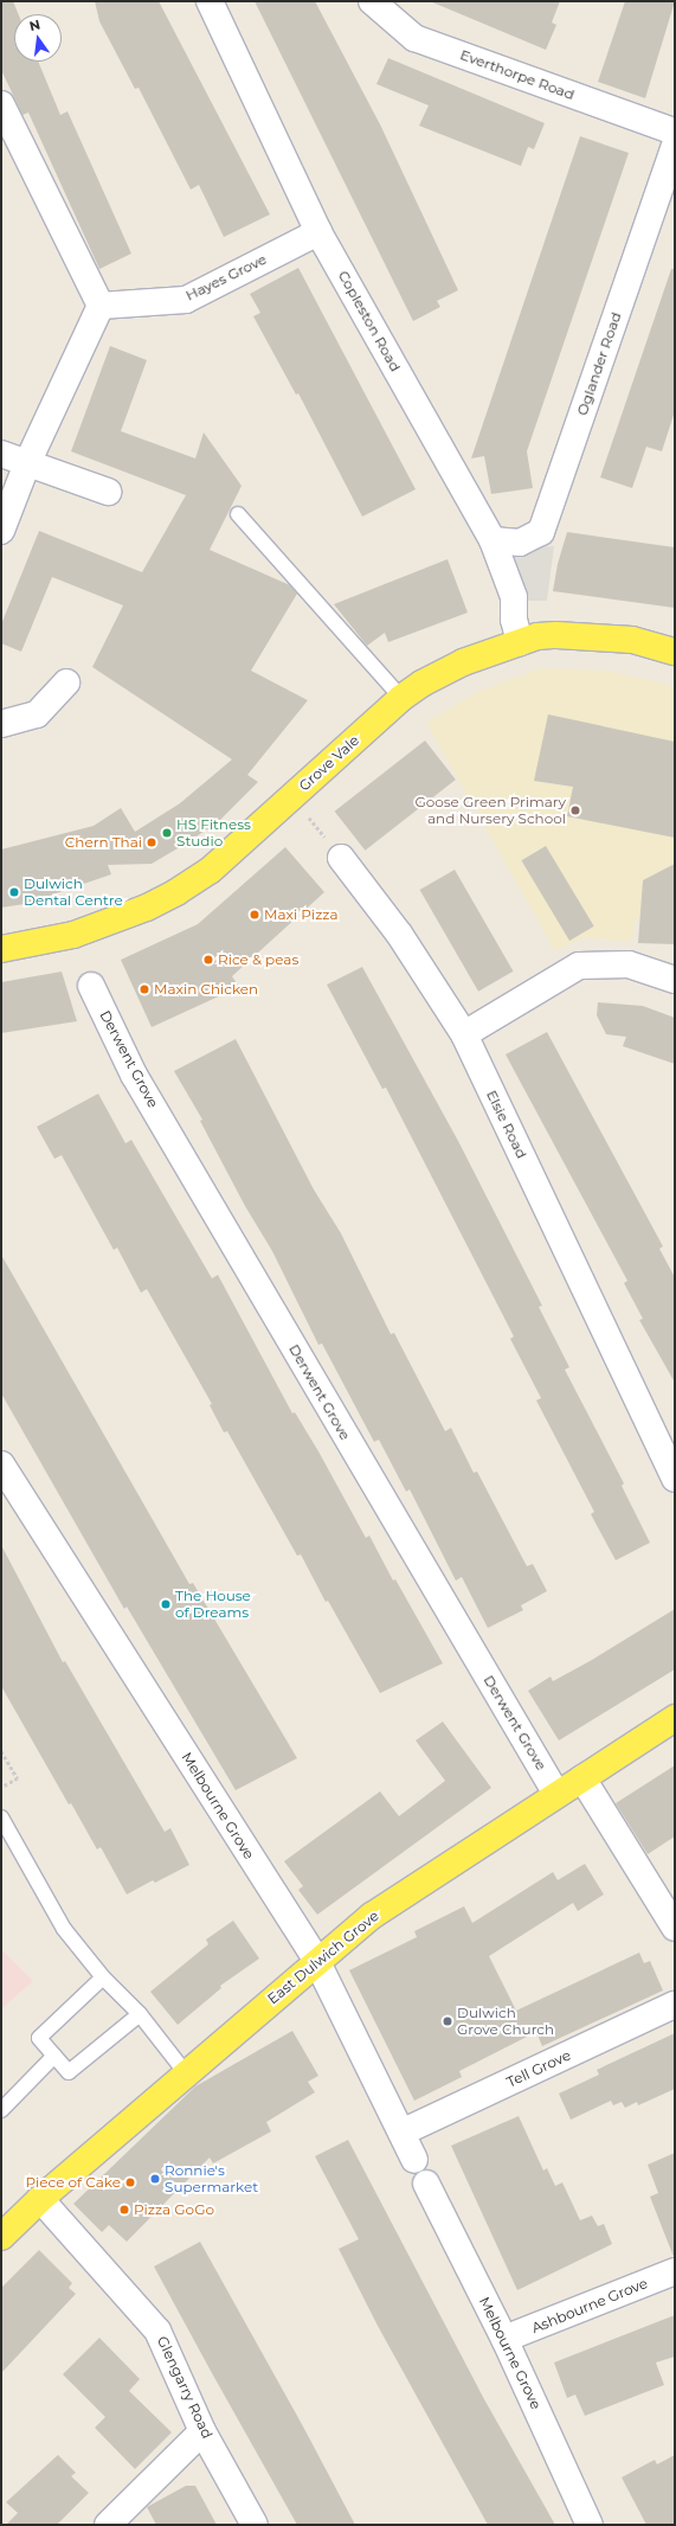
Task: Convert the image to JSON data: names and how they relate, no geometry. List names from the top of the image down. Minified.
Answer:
{"streets":{"main road":["Grove Vale","East Dulwich Grove"],"street":["Everthorpe Road","Hayes Grove","Copleston Road","Oglander Road","Derwent Grove","Elsie Road","Melbourne Grove","Tell Grove","Ashbourne Grove","Glengarry Road"]},"crossings":[["Hayes Grove","Copleston Road"],["Copleston Road","Oglander Road"],["Copleston Road","Grove Vale"],["Derwent Grove","East Dulwich Grove"],["Melbourne Grove","East Dulwich Grove"],["Melbourne Grove","Tell Grove"],["Melbourne Grove","Ashbourne Grove"],["East Dulwich Grove","Glengarry Road"]],"places":["Goose Green Primary and Nursery School","HS Fitness Studio","Chern Thai","Dulwich Dental Centre","Maxi Pizza","Rice & peas","Maxin Chicken","The House of Dreams","Dulwich Grove Church","Ronnie's Supermarket","Piece of Cake","Pizza GoGo"],"north":"top"}
